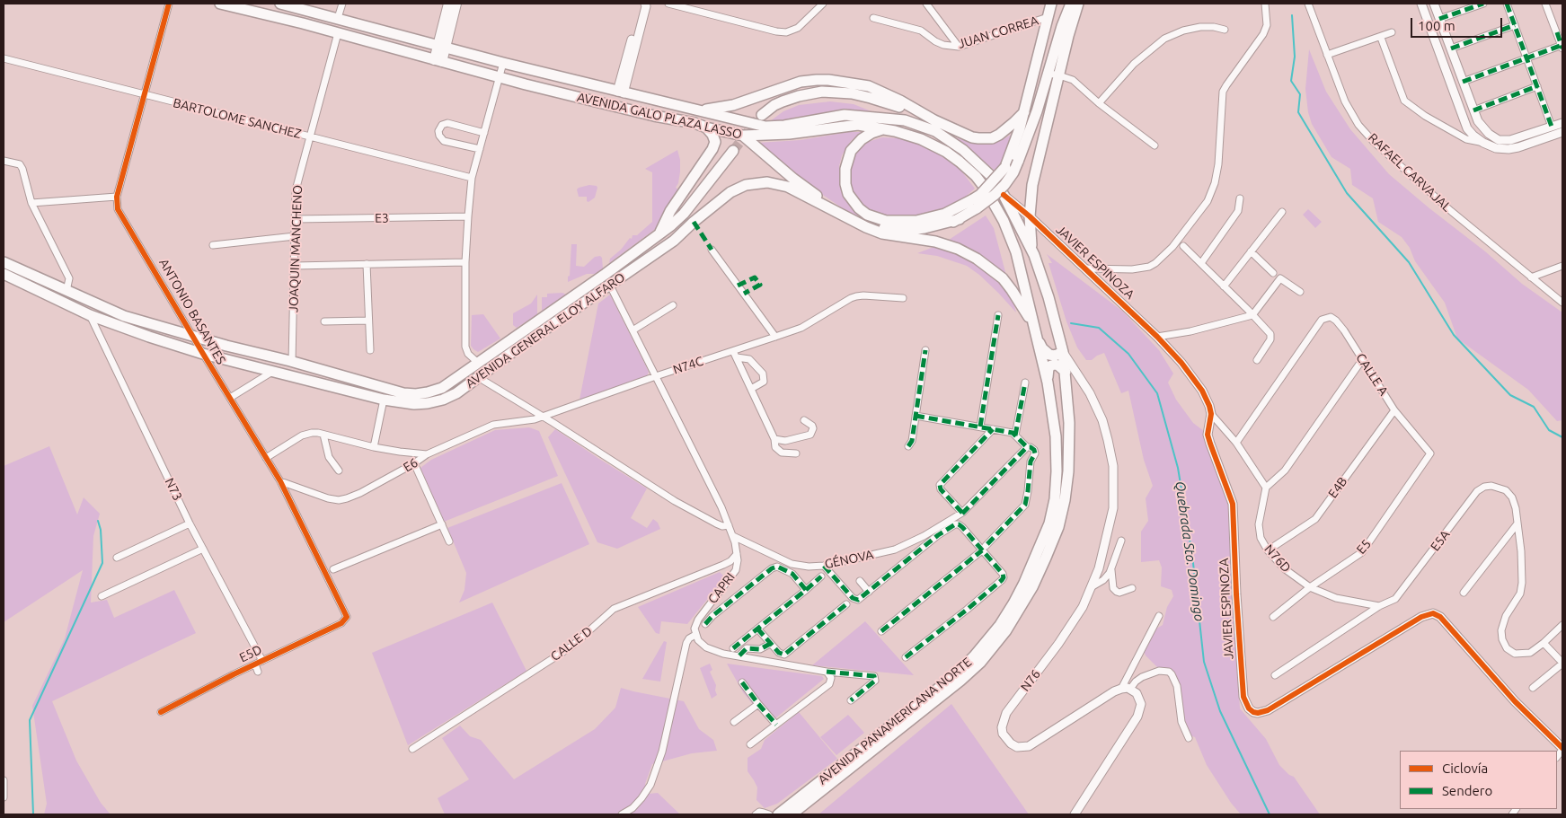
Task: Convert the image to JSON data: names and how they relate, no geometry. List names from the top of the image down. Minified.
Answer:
{"streets":{"main road":["AVENIDA GALO PLAZA LASSO","AVENIDA GENERAL ELOY ALFARO","AVENIDA PANAMERICANA NORTE"],"street":["JUAN CORREA","BARTOLOME SANCHEZ","RAFAEL CARVAJAL","E3","JOAQUIN MANCHENO","JAVIER ESPINOZA","ANTONIO BASANTES","N74C","CALLE A","E6","E4B","N73","E5A","E5","N76D","GÉNOVA","CAPRI","CALLE D","E5D","N76"]},"crossings":[["AVENIDA GALO PLAZA LASSO","JOAQUIN MANCHENO"],["AVENIDA GALO PLAZA LASSO","JAVIER ESPINOZA"],["AVENIDA GALO PLAZA LASSO","AVENIDA GENERAL ELOY ALFARO"],["AVENIDA GALO PLAZA LASSO","N76"],["AVENIDA GALO PLAZA LASSO","AVENIDA PANAMERICANA NORTE"],["BARTOLOME SANCHEZ","JOAQUIN MANCHENO"],["E3","JOAQUIN MANCHENO"],["JOAQUIN MANCHENO","AVENIDA GENERAL ELOY ALFARO"],["ANTONIO BASANTES","AVENIDA GENERAL ELOY ALFARO"],["ANTONIO BASANTES","E6"],["ANTONIO BASANTES","E5D"],["AVENIDA GENERAL ELOY ALFARO","N73"],["AVENIDA GENERAL ELOY ALFARO","CAPRI"],["N74C","E6"],["N74C","CAPRI"],["CALLE A","E4B"],["CALLE A","E5"],["E4B","N76D"],["N73","E5D"],["E5A","N76D"],["E5","N76D"],["GÉNOVA","CAPRI"],["CAPRI","CALLE D"],["N76","AVENIDA PANAMERICANA NORTE"]],"water":["Quebrada Sto. Domingo"],"legend":["Ciclovía","Sendero"],"scale_bar":"100 m"}
